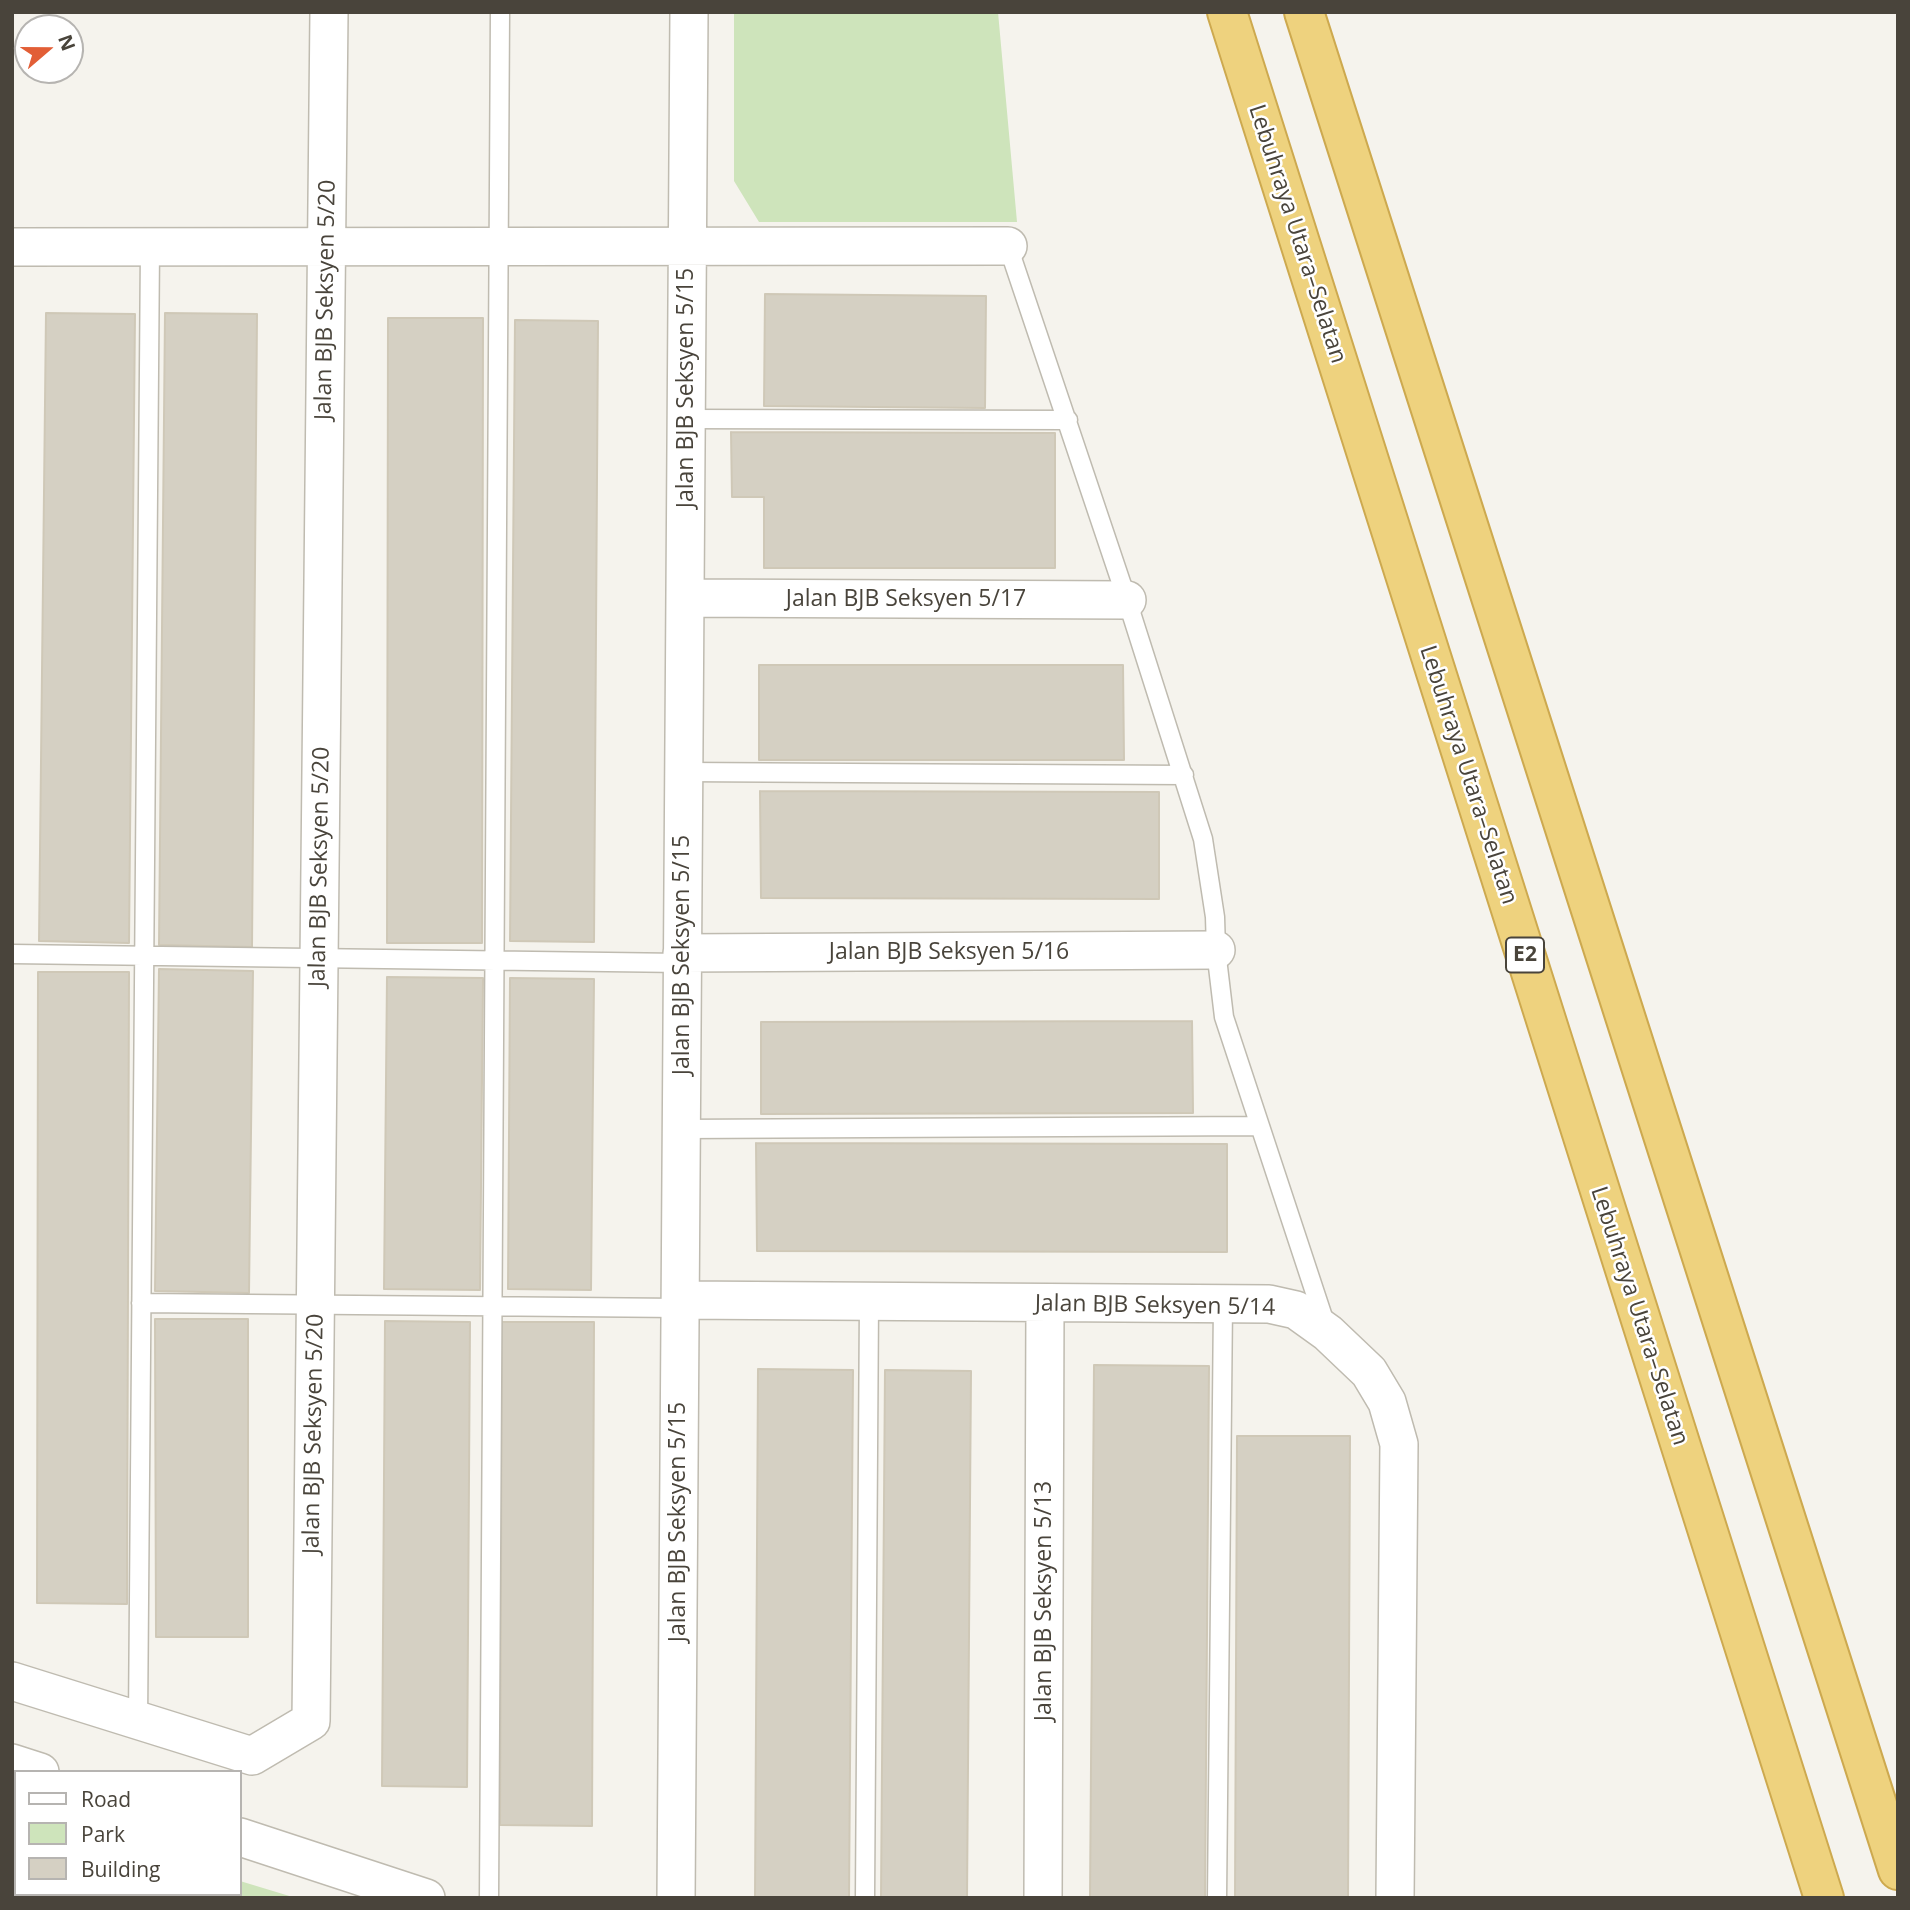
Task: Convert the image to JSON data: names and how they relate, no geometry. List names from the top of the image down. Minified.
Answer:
{"streets":{"highway":["Lebuhraya Utara–Selatan","E2"],"street":["Jalan BJB Seksyen 5/20","Jalan BJB Seksyen 5/15","Jalan BJB Seksyen 5/17","Jalan BJB Seksyen 5/16","Jalan BJB Seksyen 5/14","Jalan BJB Seksyen 5/13"]},"crossings":[["Jalan BJB Seksyen 5/15","Jalan BJB Seksyen 5/17"],["Jalan BJB Seksyen 5/15","Jalan BJB Seksyen 5/16"],["Jalan BJB Seksyen 5/15","Jalan BJB Seksyen 5/14"],["Jalan BJB Seksyen 5/14","Jalan BJB Seksyen 5/13"]],"legend":["Road","Park","Building"],"north":"right"}
